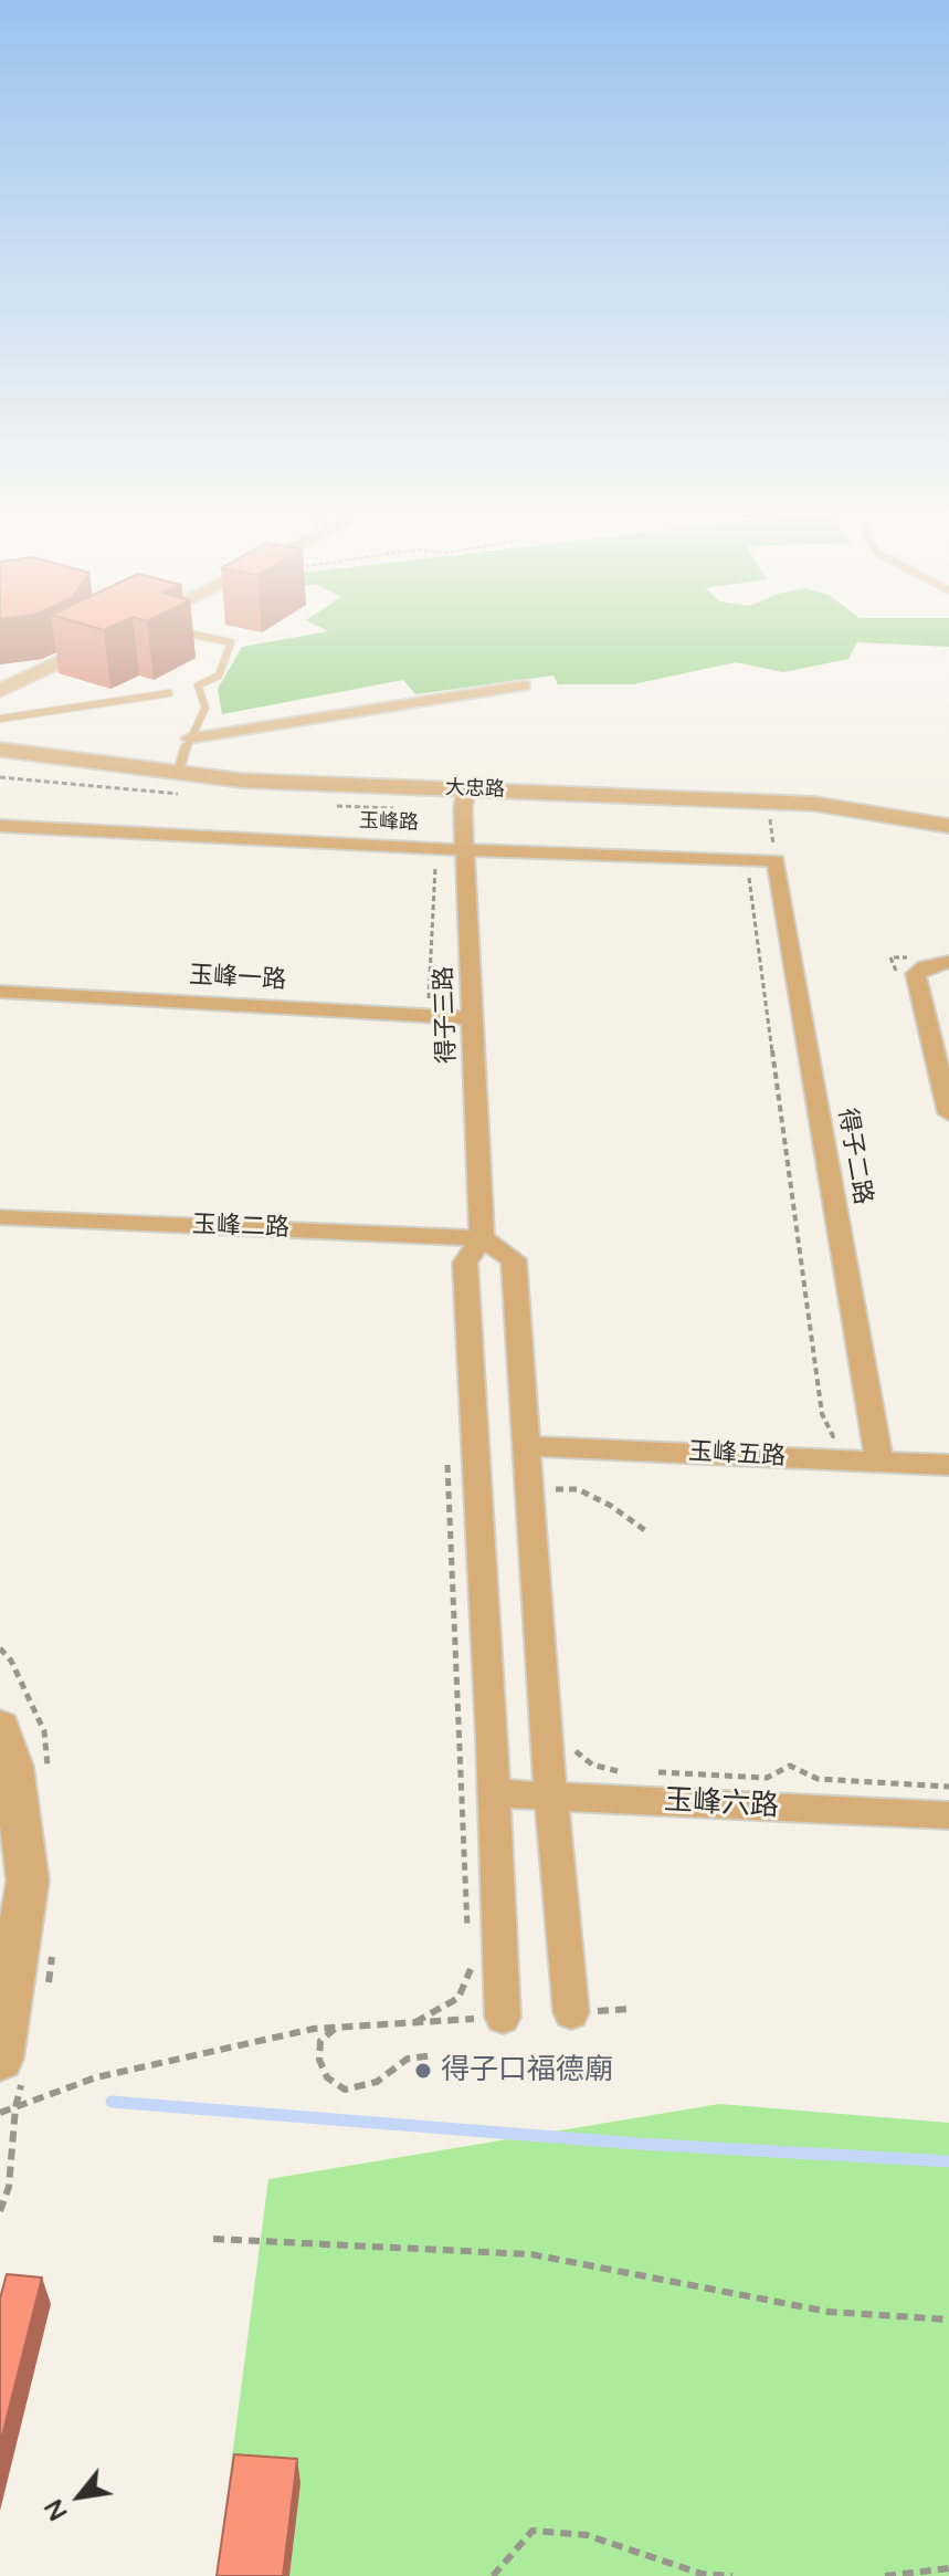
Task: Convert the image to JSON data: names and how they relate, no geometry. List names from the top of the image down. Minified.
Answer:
{"streets":{"street":["大忠路","玉峰路","玉峰一路","得子三路","得子二路","玉峰二路","玉峰五路","玉峰六路"]},"crossings":[["大忠路","得子三路"],["玉峰路","得子三路"],["玉峰路","得子二路"],["玉峰一路","得子三路"],["得子三路","玉峰二路"],["得子二路","玉峰五路"]],"places":["得子口福德廟"],"north":"bottom left"}
